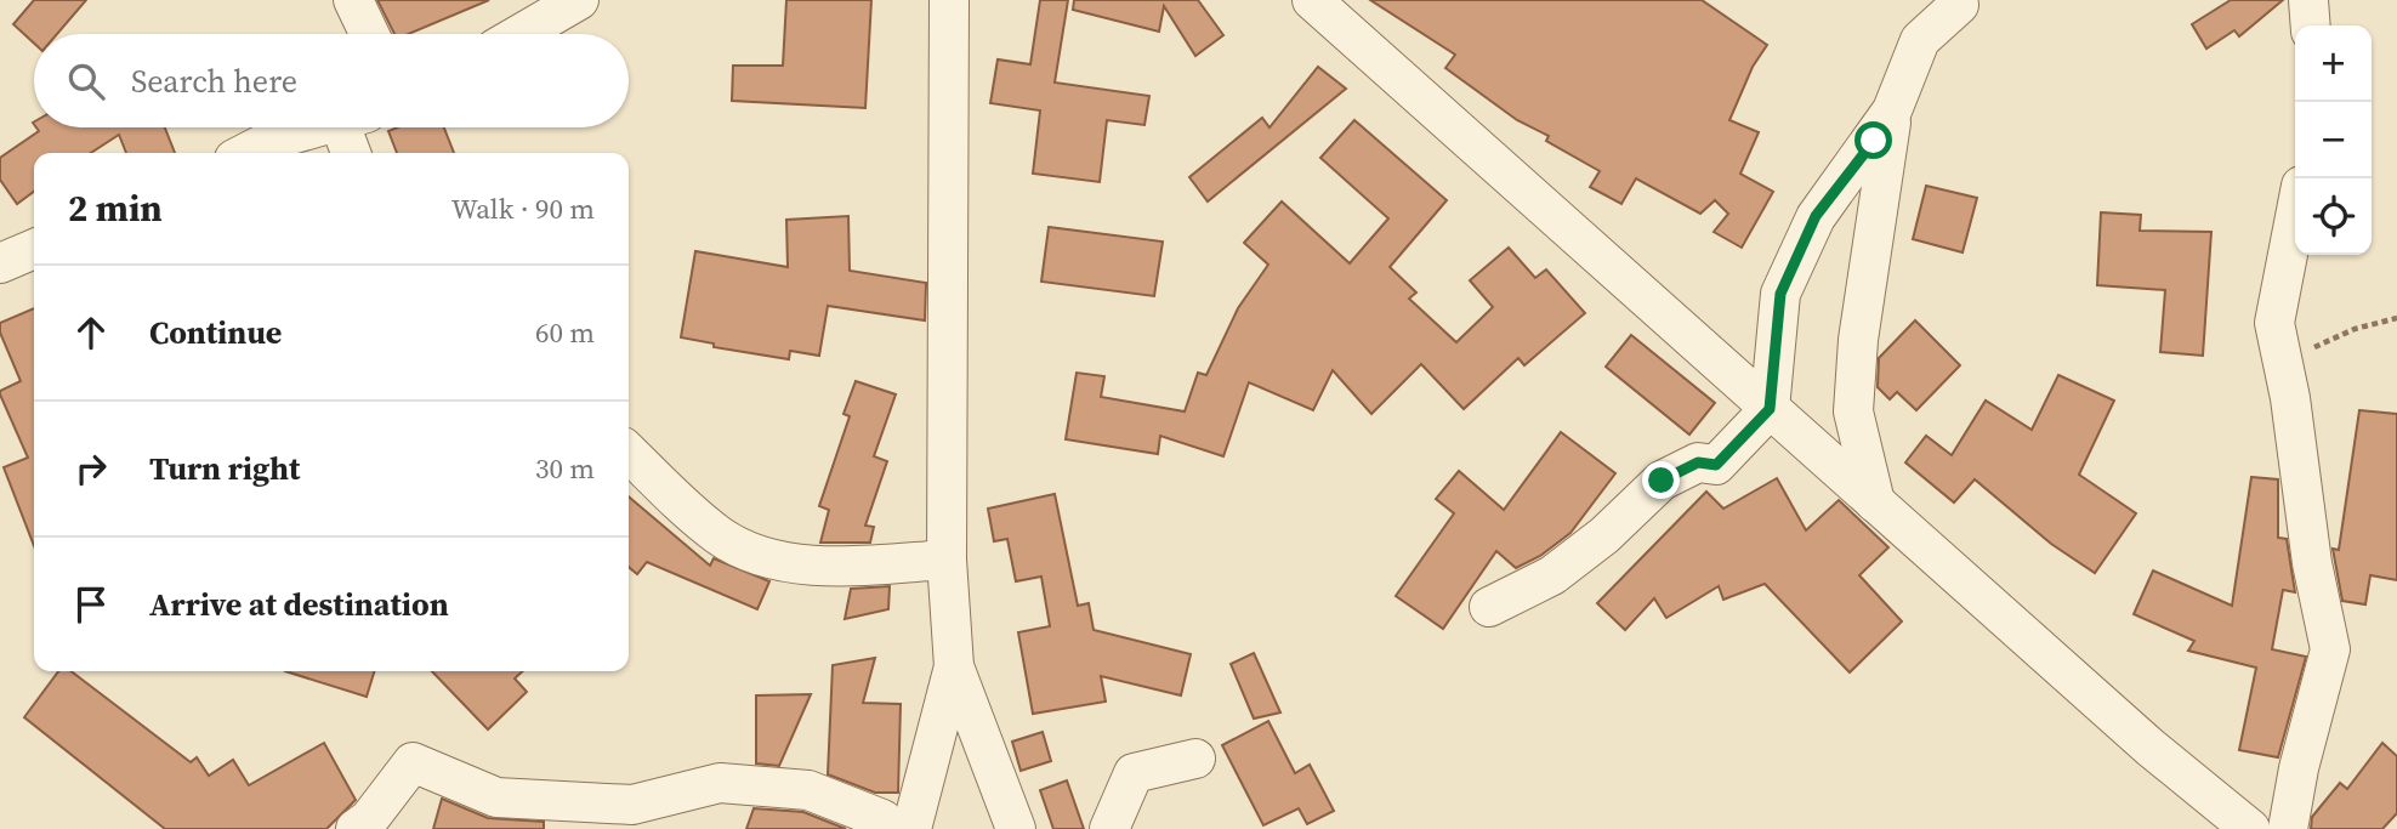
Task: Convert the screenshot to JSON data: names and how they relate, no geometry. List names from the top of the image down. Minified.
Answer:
{"page":{"map_buttons":["+","−"],"search":"Search here","heading":["2 min","Walk · 90 m"],"list":[["Continue","60 m"],["Turn right","30 m"],"Arrive at destination"]}}
